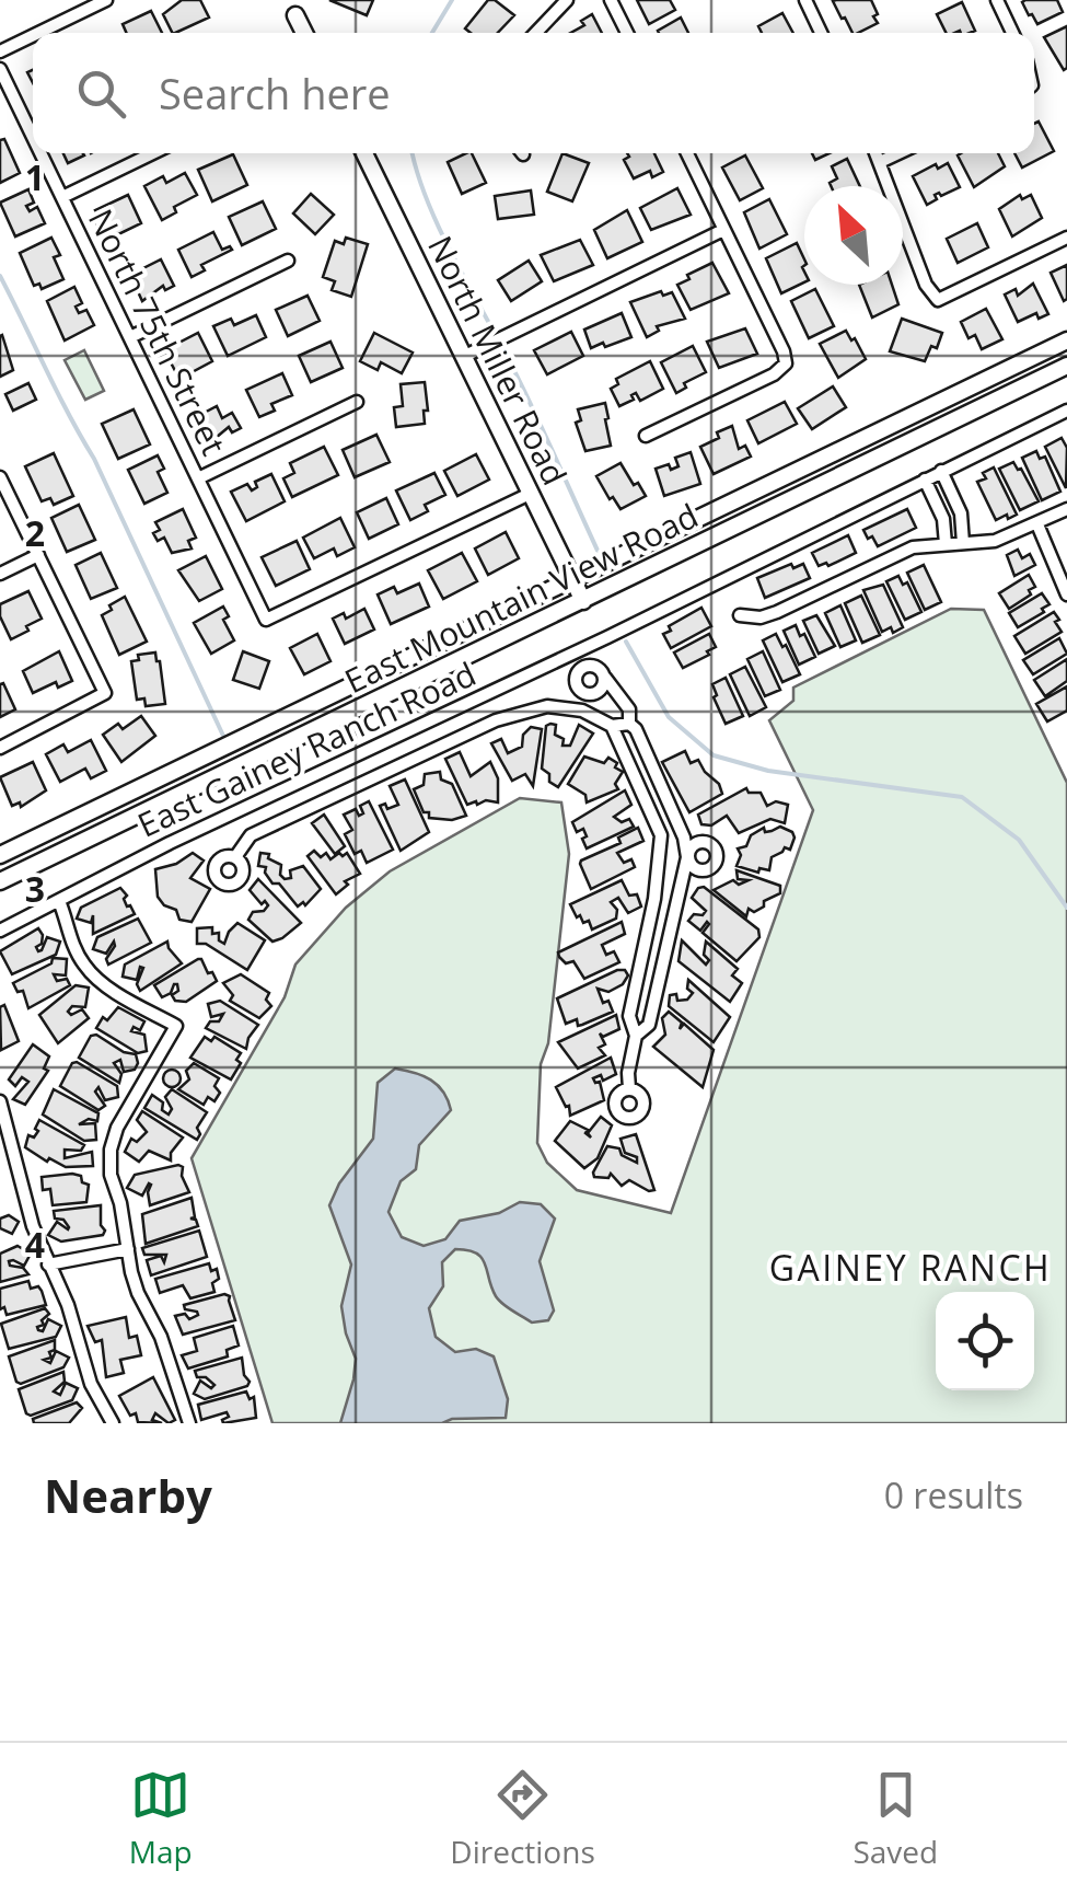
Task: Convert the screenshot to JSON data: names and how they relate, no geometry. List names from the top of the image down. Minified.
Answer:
{"streets":{"main road":["North Miller Road","East Mountain View Road"],"street":["North 75th Street","East Gainey Ranch Road"]},"crossings":[["North 75th Street","North Miller Road"],["North Miller Road","East Mountain View Road"]],"districts":["GAINEY RANCH"],"north":"top left","page":{"search":"Search here","heading":["Nearby","0 results"],"nav":["Map","Directions","Saved"]},"grid":{"rows":["1","2","3","4"]}}
